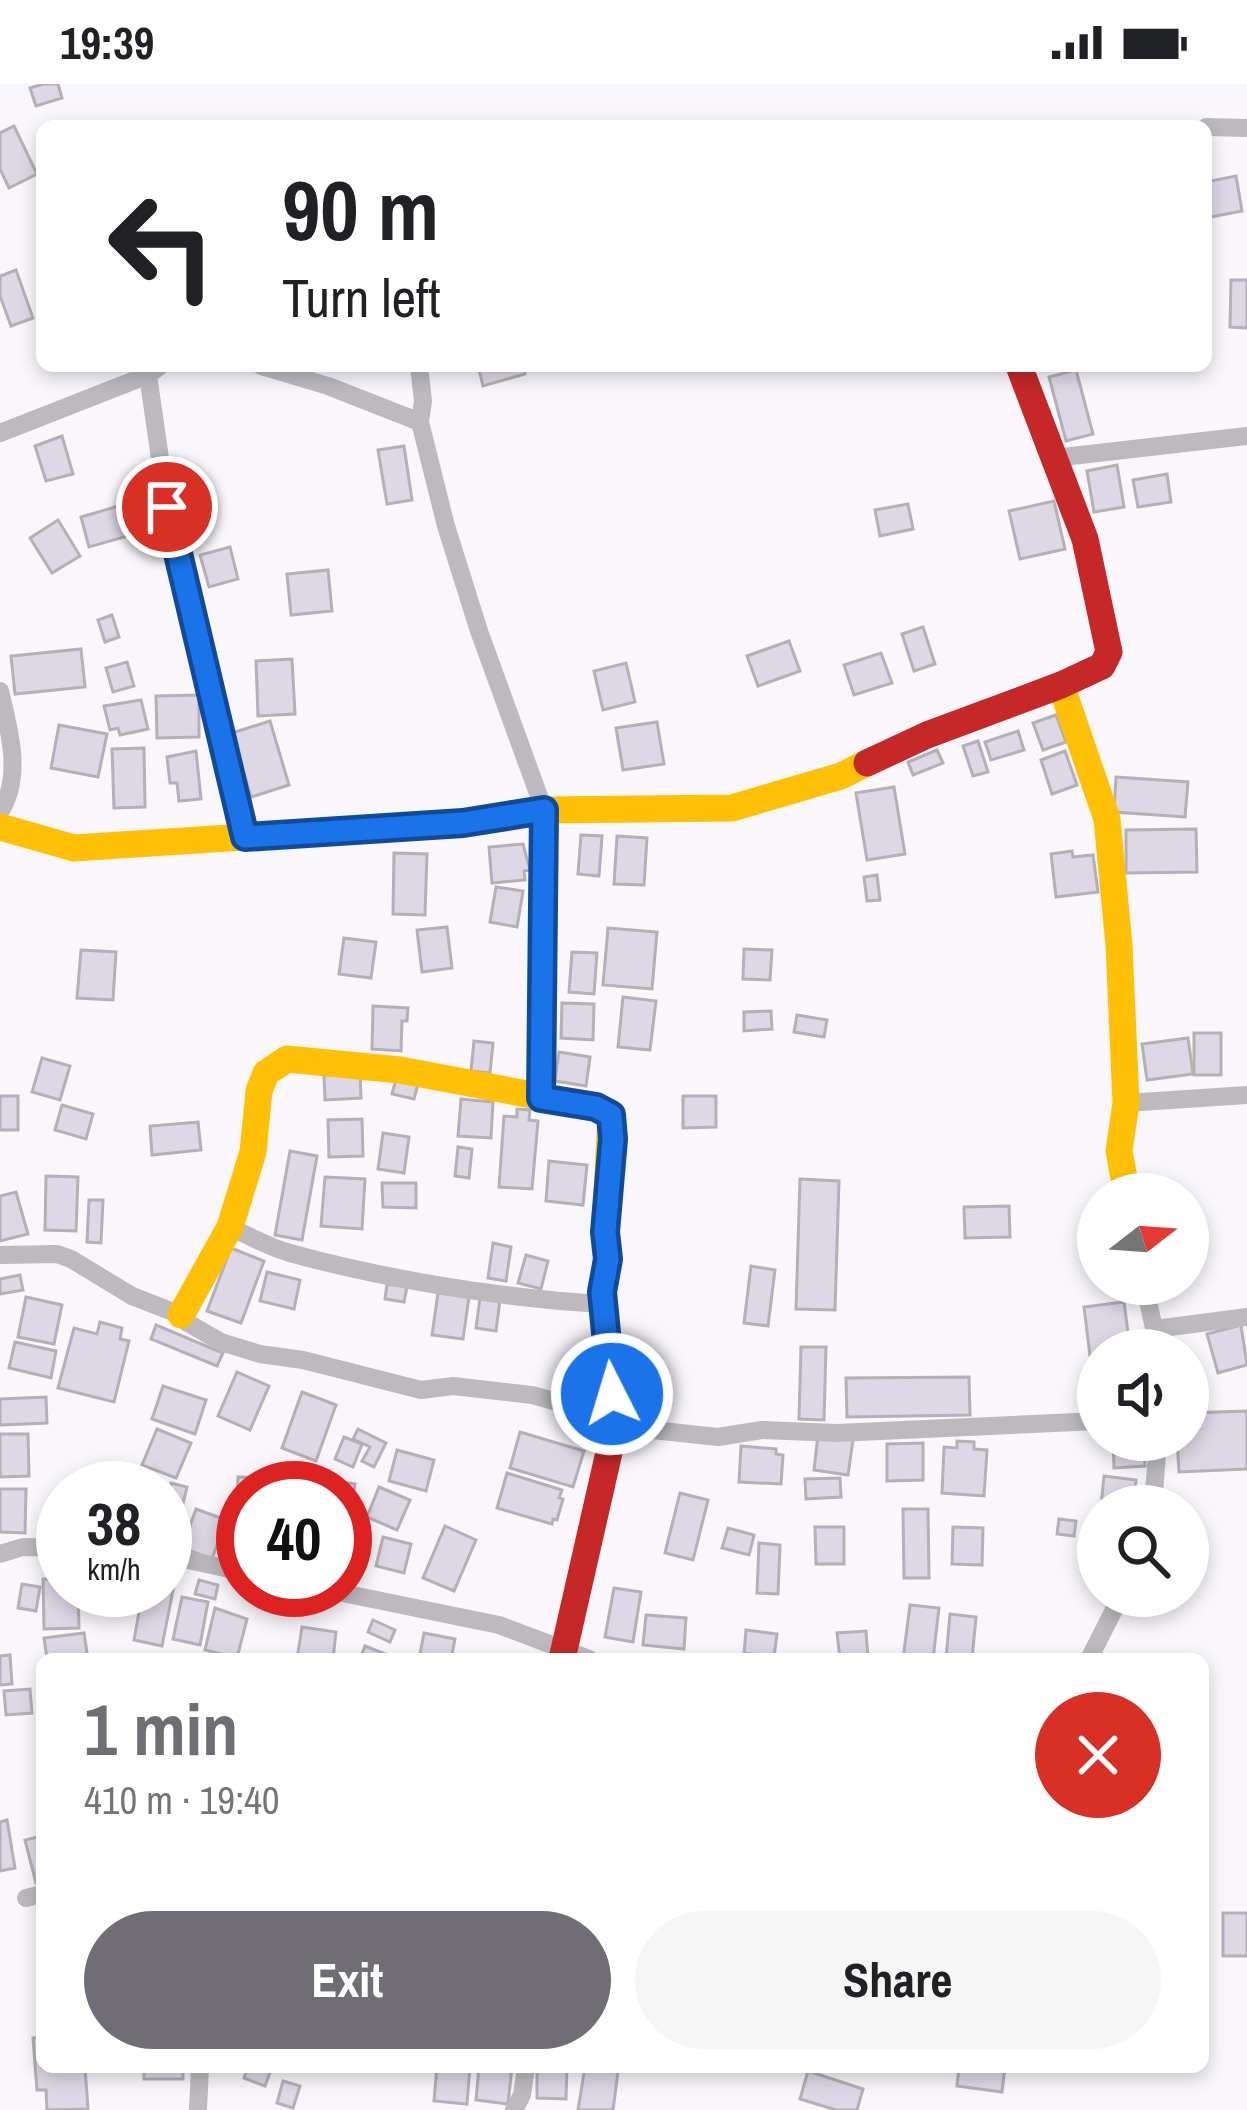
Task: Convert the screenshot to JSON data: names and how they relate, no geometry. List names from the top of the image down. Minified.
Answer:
{"north":"right","page":{"status":"19:39","turn":["90 m","Turn left"],"speed":"38 km/h","limit":"40","heading":["1 min","410 m · 19:40"],"buttons":["Exit","Share"]}}
